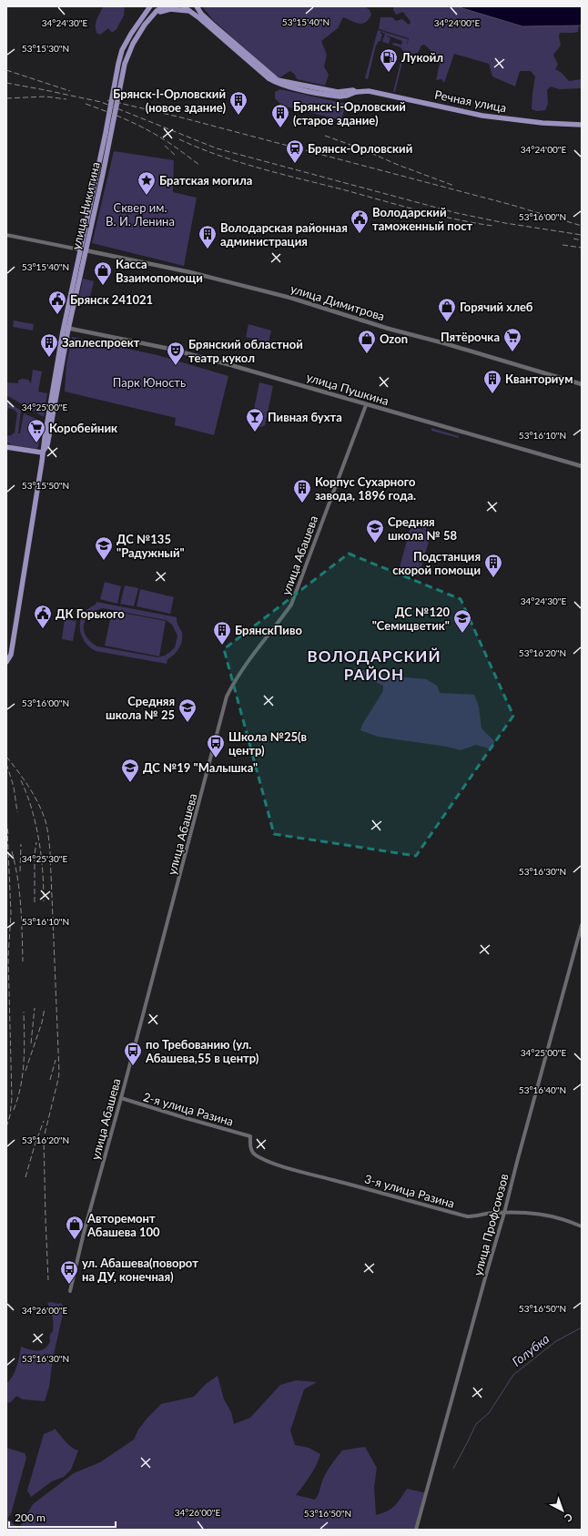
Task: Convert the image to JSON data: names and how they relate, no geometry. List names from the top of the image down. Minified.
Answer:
{"streets":{"main road":["Речная улица","улица Никитина","улица Димитрова","улица Пушкина"],"street":["улица Абашева","2-я улица Разина","3-я улица Разина","улица Профсоюзов"]},"crossings":[["улица Никитина","улица Димитрова"],["улица Никитина","улица Пушкина"],["улица Пушкина","улица Абашева"],["улица Абашева","2-я улица Разина"],["2-я улица Разина","3-я улица Разина"],["3-я улица Разина","улица Профсоюзов"]],"districts":["ВОЛОДАРСКИЙ РАЙОН"],"water":["Голубка"],"parks":["Сквер им. В. И. Ленина","Парк Юность"],"places":{"fuel station":["Лукойл"],"building":["Брянск-I-Орловский (новое здание)","Брянск-I-Орловский (старое здание)","Володарская районная администрация","Заплеспроект","Кванториум","Корпус Сухарного завода, 1896 года.","Подстанция скорой помощи","БрянскПиво"],"station":["Брянск-Орловский"],"place":["Братская могила"],"public building":["Володарский таможенный пост","Брянск 241021","ДК Горького"],"shop":["Касса Взаимопомощи","Горячий хлеб","Ozon","Авторемонт Абашева 100"],"supermarket":["Пятёрочка","Коробейник"],"theatre":["Брянский областной театр кукол"],"bar":["Пивная бухта"],"school or university":["Средняя школа № 58","ДС №135 \"Радужный\"","ДС №120 \"Семицветик\"","Средняя школа № 25","ДС №19 \"Малышка\""],"bus stop":["Школа №25(в центр)","по Требованию (ул. Абашева,55 в центр)","ул. Абашева(поворот на ДУ, конечная)"]},"scale_bar":"200 m","north":"bottom right","coordinates":["53°15'40\"N","34°24'30\"E","34°24'00\"E","53°15'30\"N","53°16'00\"N","34°25'00\"E","53°16'10\"N","53°15'50\"N","53°16'20\"N","34°25'30\"E","53°16'30\"N","53°16'40\"N","53°16'50\"N","34°26'00\"E"]}
